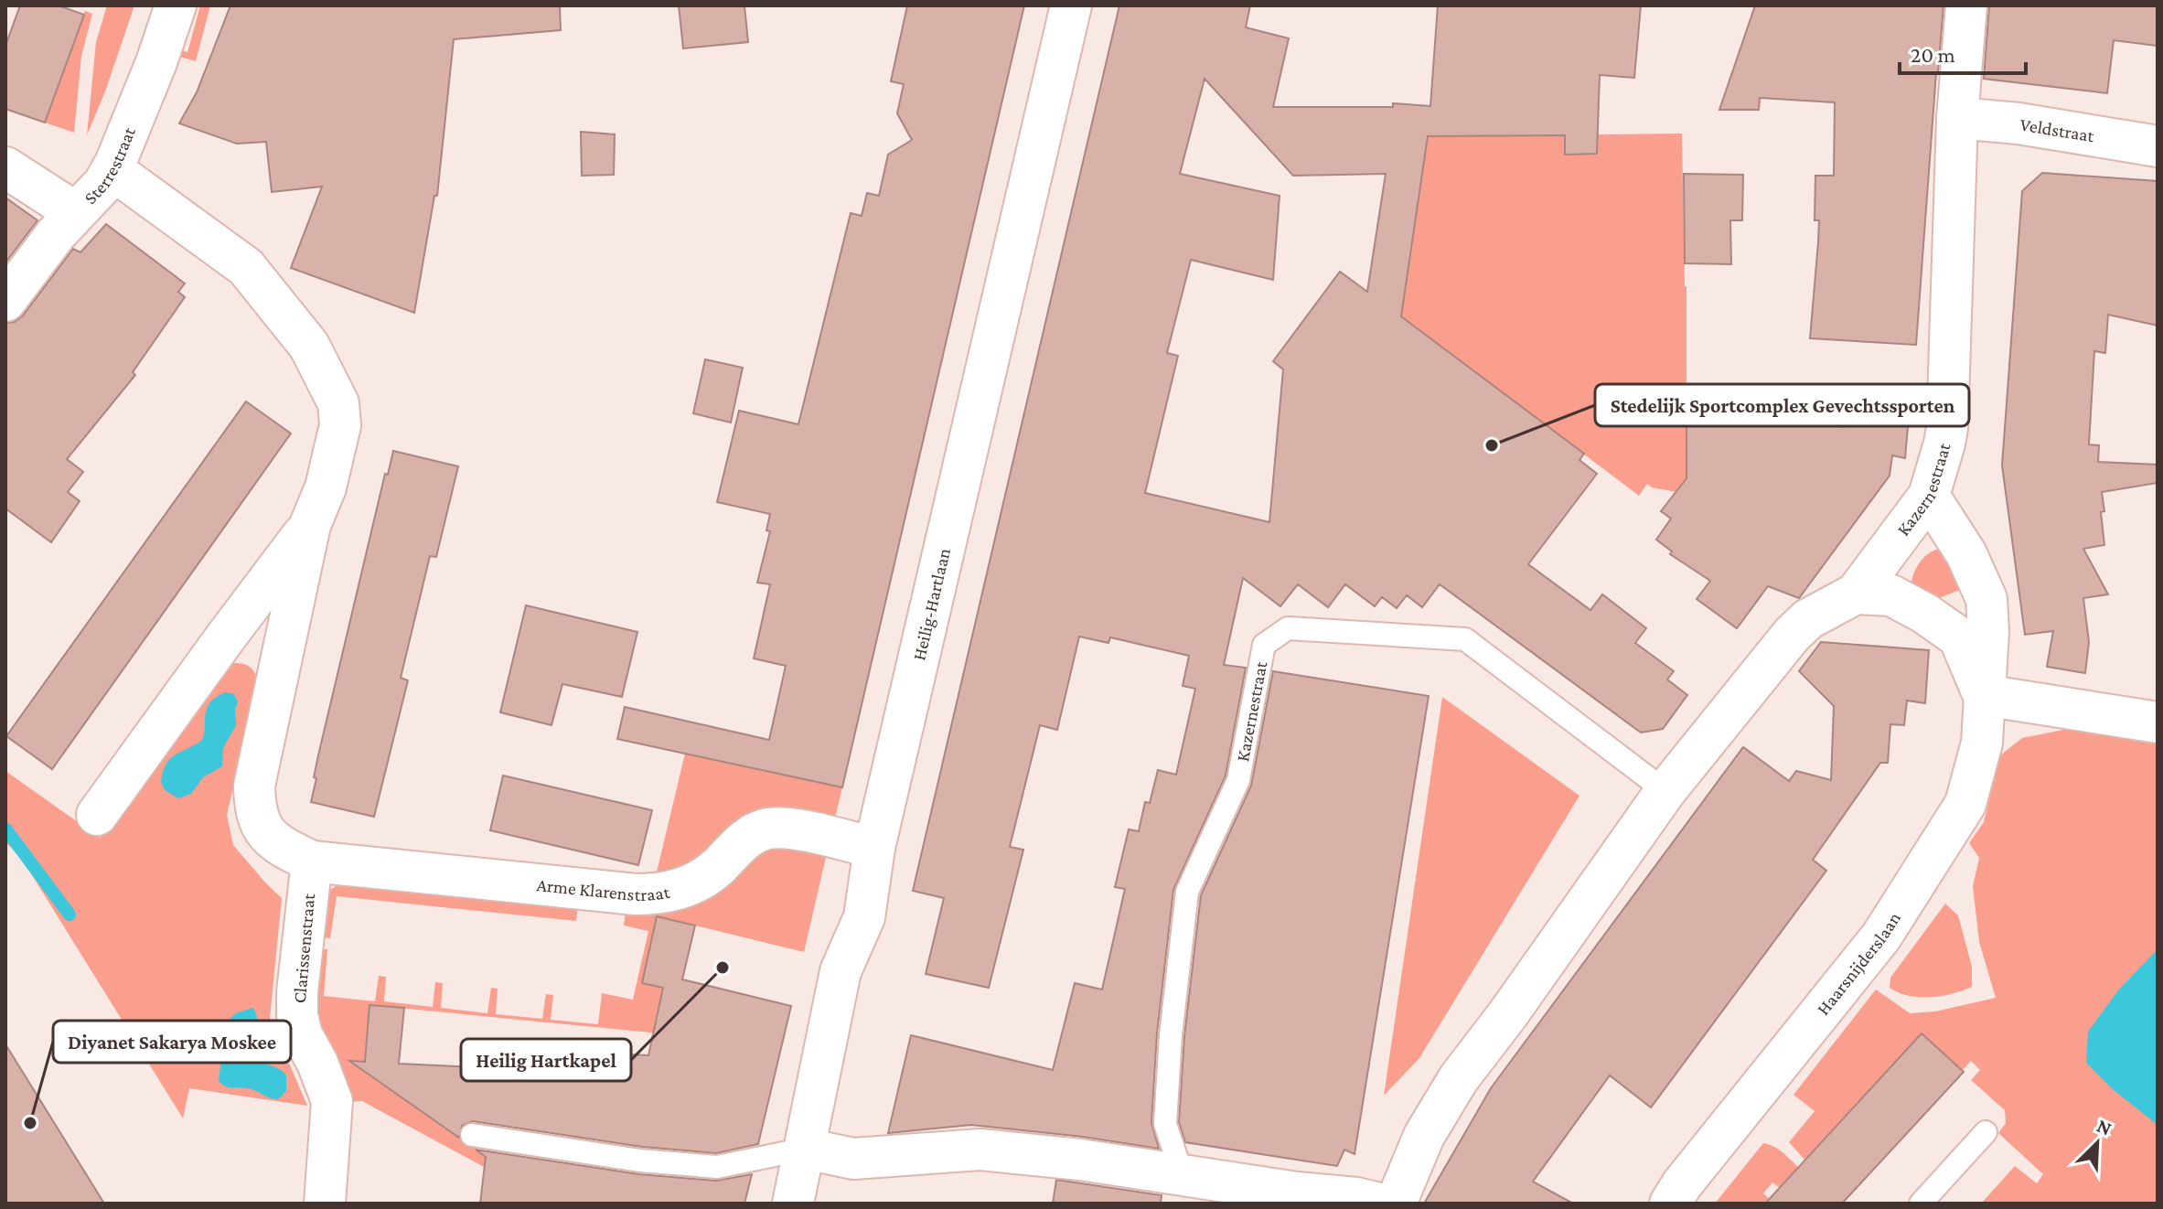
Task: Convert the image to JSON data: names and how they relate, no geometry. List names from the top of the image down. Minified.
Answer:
{"streets":{"street":["Veldstraat","Sterrestraat","Kazernestraat","Heilig-Hartlaan","Arme Klarenstraat","Clarissenstraat","Haarsnijderslaan"]},"crossings":[["Veldstraat","Kazernestraat"],["Kazernestraat","Haarsnijderslaan"],["Heilig-Hartlaan","Arme Klarenstraat"],["Arme Klarenstraat","Clarissenstraat"]],"places":["Stedelijk Sportcomplex Gevechtssporten","Heilig Hartkapel","Diyanet Sakarya Moskee"],"scale_bar":"20 m","north":"top right"}
